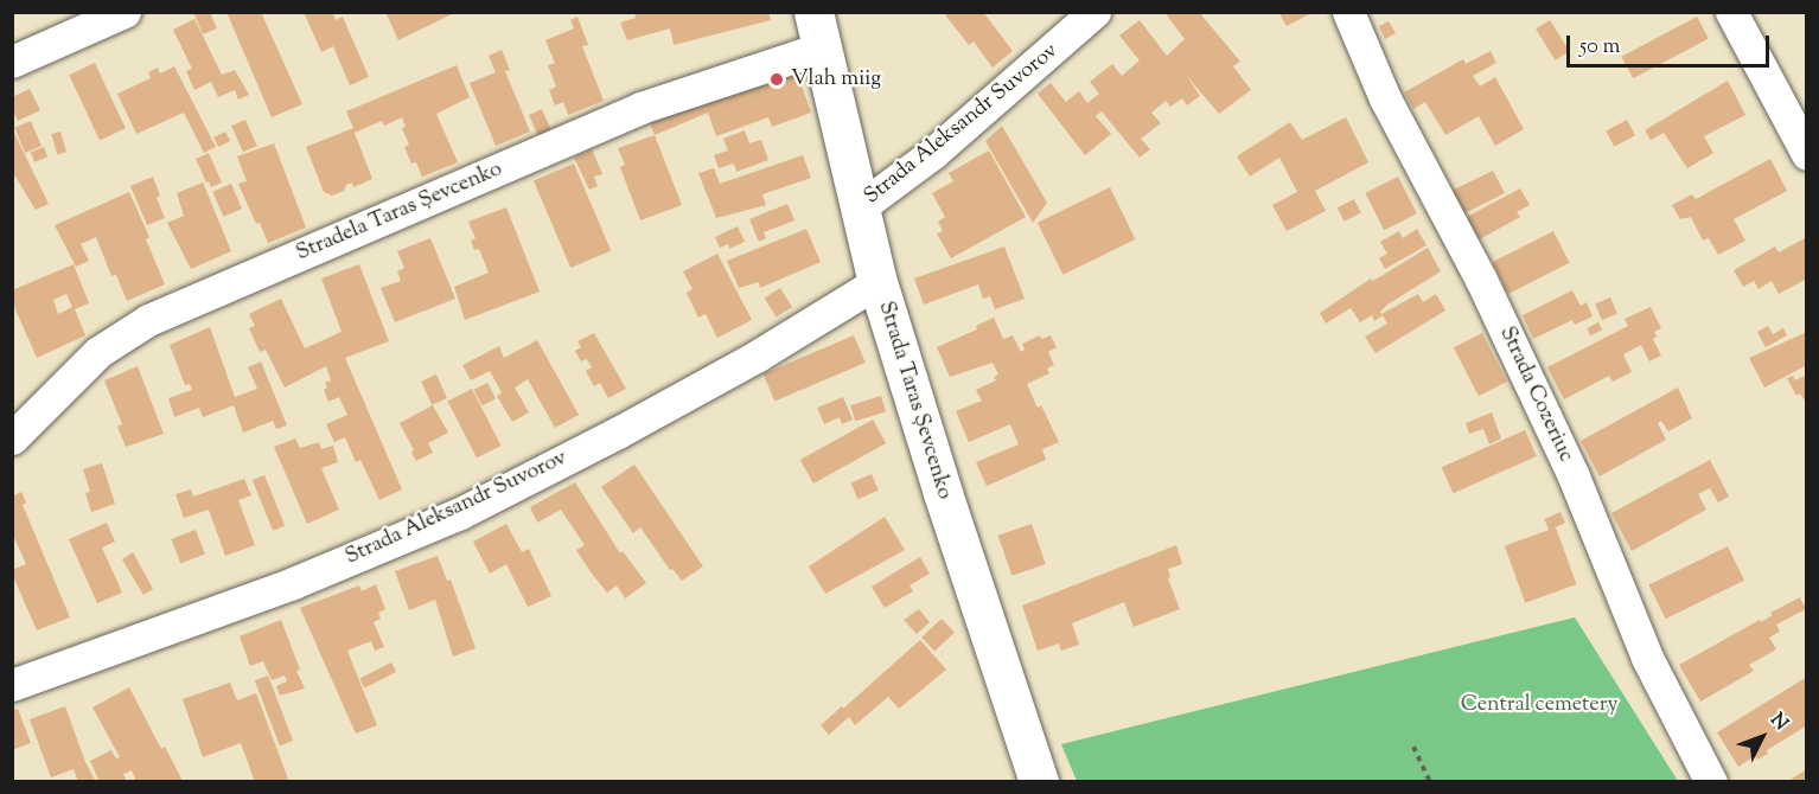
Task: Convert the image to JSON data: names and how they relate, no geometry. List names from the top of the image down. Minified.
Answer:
{"streets":{"main road":["Strada Taras Șevcenko"],"street":["Strada Aleksandr Suvorov","Stradela Taras Șevcenko","Strada Cozeriuc"]},"crossings":[["Strada Aleksandr Suvorov","Strada Taras Șevcenko"],["Stradela Taras Șevcenko","Strada Taras Șevcenko"]],"parks":["Central cemetery"],"places":["Vlah miig"],"scale_bar":"50 m","north":"top right"}
